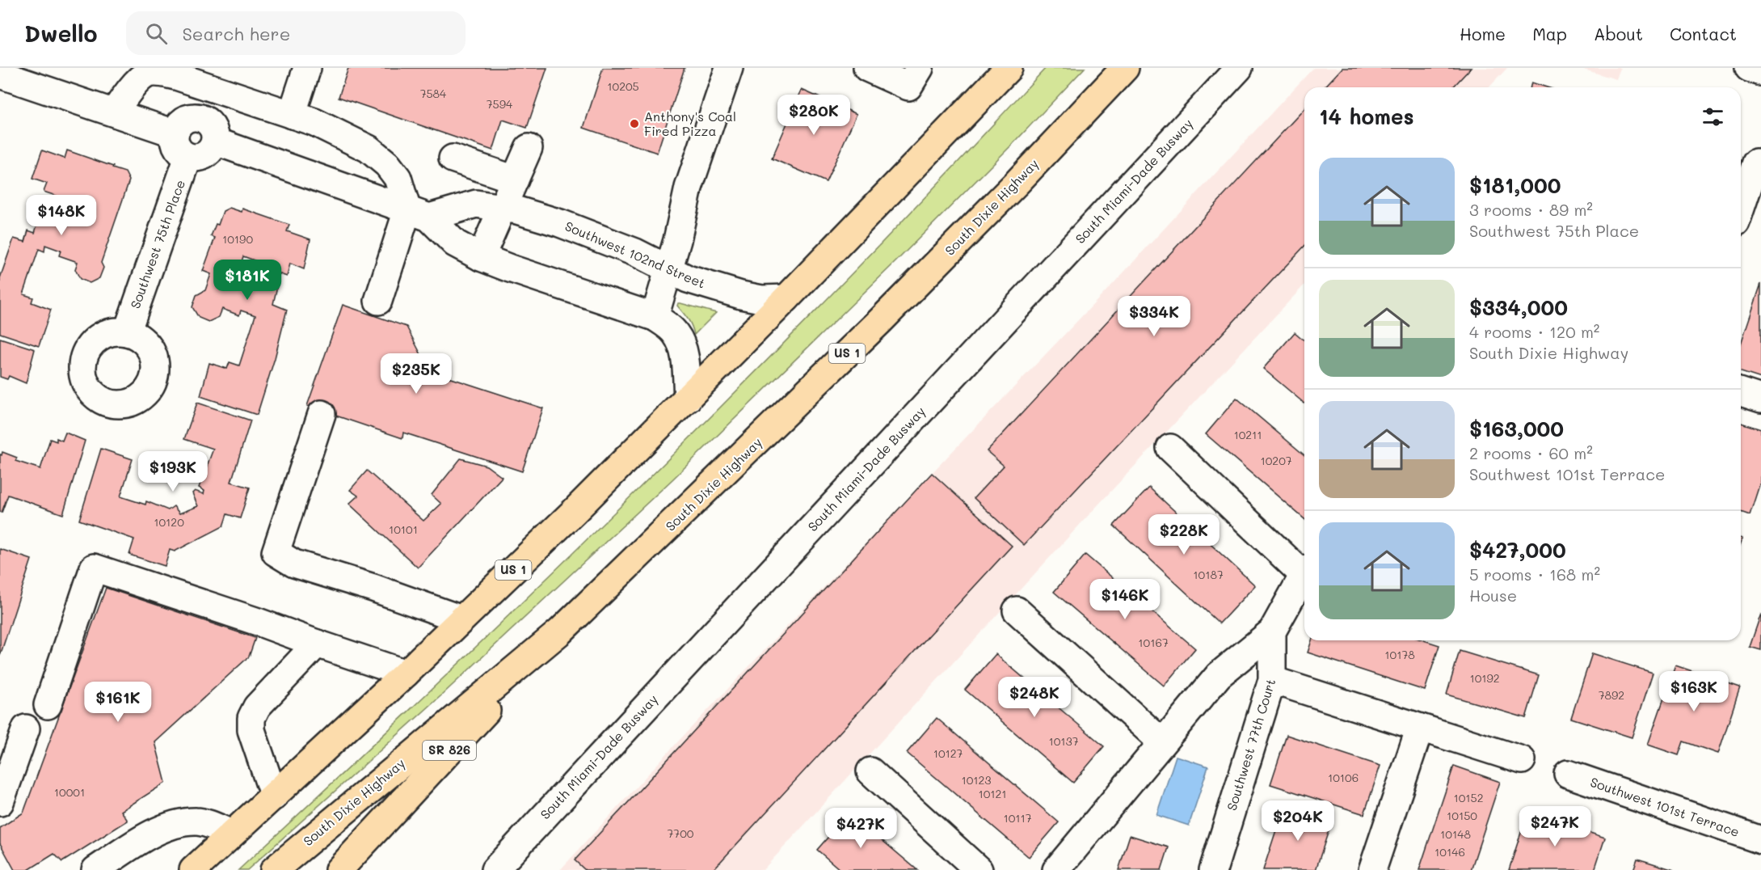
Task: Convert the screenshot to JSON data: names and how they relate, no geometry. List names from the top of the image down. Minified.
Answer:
{"streets":{"highway":["South Dixie Highway","US 1","SR 826"],"street":["South Miami-Dade Busway","Southwest 75th Place","Southwest 102nd Street","Southwest 77th Court","Southwest 101st Terrace"]},"crossings":[["South Dixie Highway","SR 826"],["Southwest 102nd Street","US 1"]],"places":["Anthony's Coal Fired Pizza"],"house_numbers":["10205","7584","7594","10190","10211","10207","10120","10101","10187","10167","10178","10192","7892","10137","10127","10106","10123","10001","10121","10152","10150","10117","7700","10148","10146"],"page":{"header":"Dwello","search":"Search here","nav":["Home","Map","About","Contact"],"heading":"14 homes","price":["$280K","$148K","$181K","$334K","$235K","$193K","$228K","$146K","$163K","$248K","$161K","$204K","$247K","$427K"],"list":[{"name":"$181,000","note":"3 rooms · 89 m² · Southwest 75th Place"},{"name":"$334,000","note":"4 rooms · 120 m² · South Dixie Highway"},{"name":"$163,000","note":"2 rooms · 60 m² · Southwest 101st Terrace"},{"name":"$427,000","note":"5 rooms · 168 m² · House"}]}}
